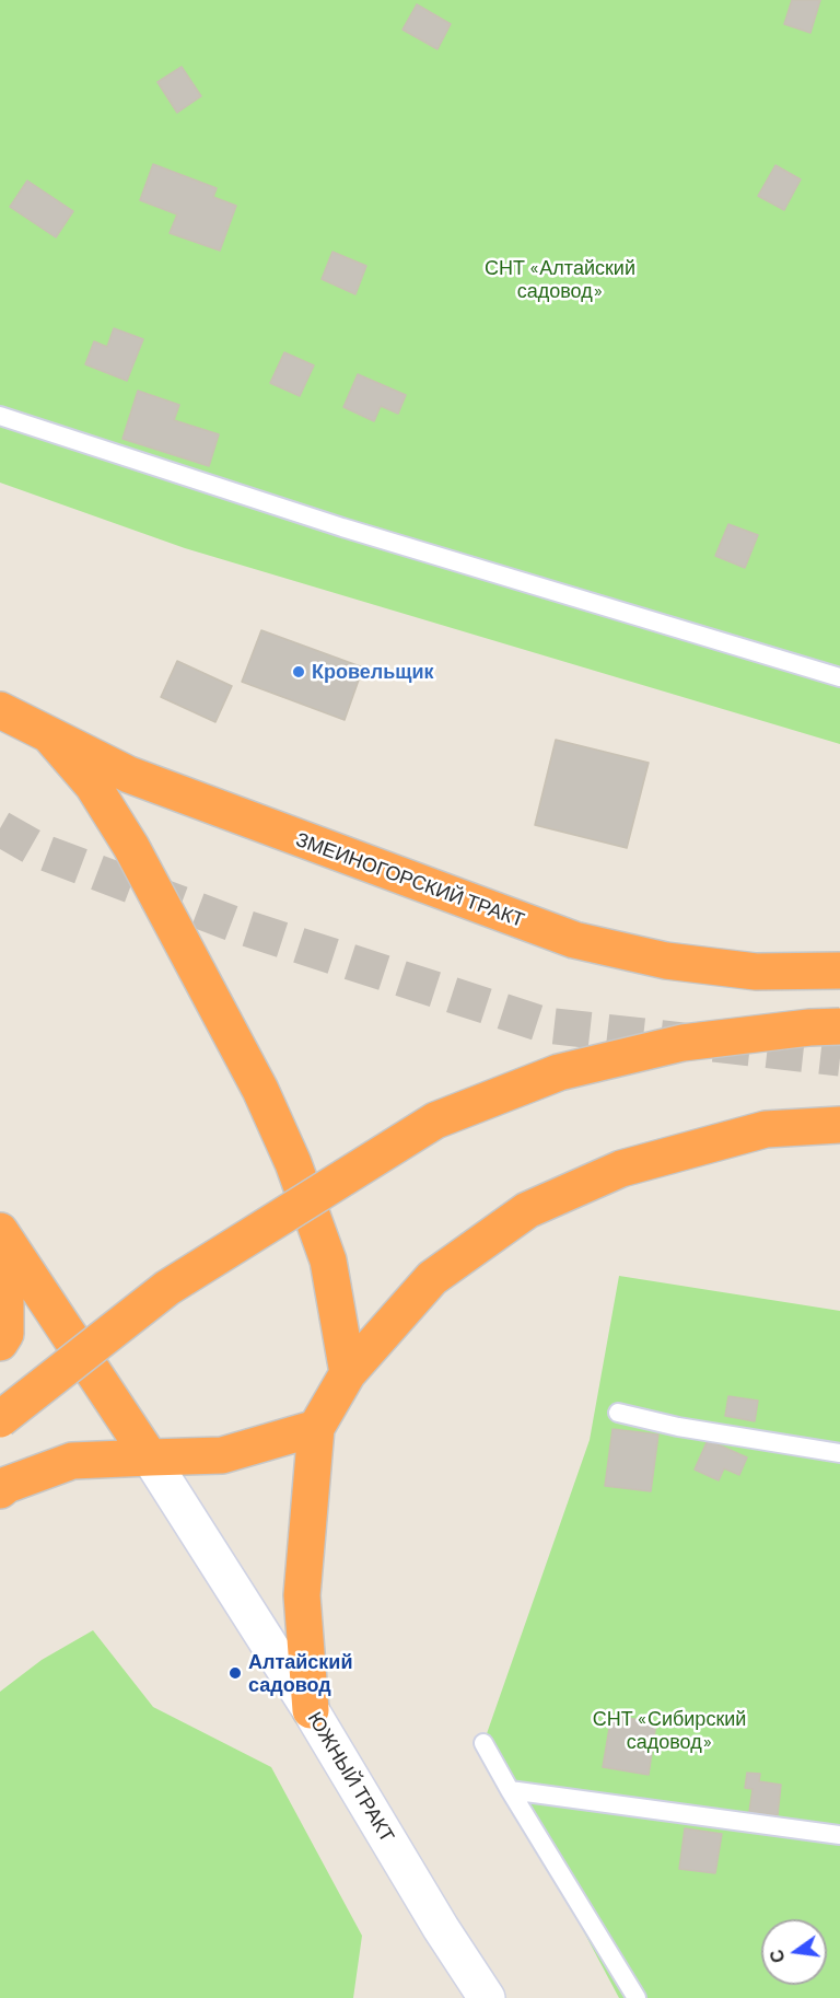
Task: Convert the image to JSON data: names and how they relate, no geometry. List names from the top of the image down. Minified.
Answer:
{"streets":{"highway":["ЗМЕИНОГОРСКИЙ ТРАКТ"],"main road":["ЮЖНЫЙ ТРАКТ"]},"parks":["СНТ «Алтайский садовод»","СНТ «Сибирский садовод»"],"places":["Кровельщик","Алтайский садовод"],"north":"left"}
